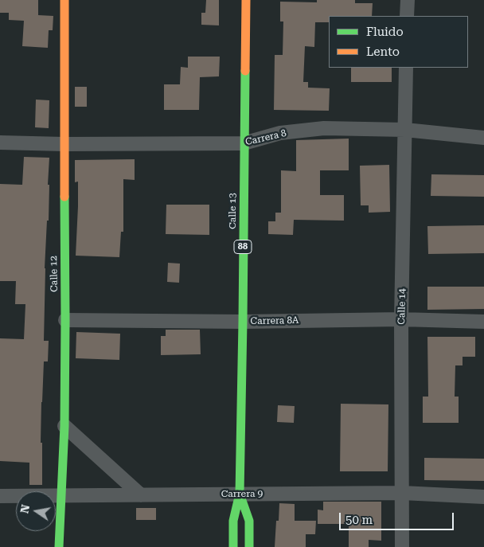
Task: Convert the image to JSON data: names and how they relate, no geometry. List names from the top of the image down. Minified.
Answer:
{"streets":{"main road":["Calle 13","88","Calle 12"],"street":["Carrera 8","Calle 14","Carrera 8A","Carrera 9"]},"crossings":[["Carrera 8","Calle 13"],["Carrera 8","Calle 12"],["Carrera 8","Calle 14"],["Calle 13","Carrera 8A"],["Calle 13","Carrera 9"],["Calle 12","Carrera 8A"],["Calle 12","Carrera 9"],["Calle 14","Carrera 8A"],["Calle 14","Carrera 9"]],"legend":["Fluido","Lento"],"scale_bar":"50 m","north":"left"}
